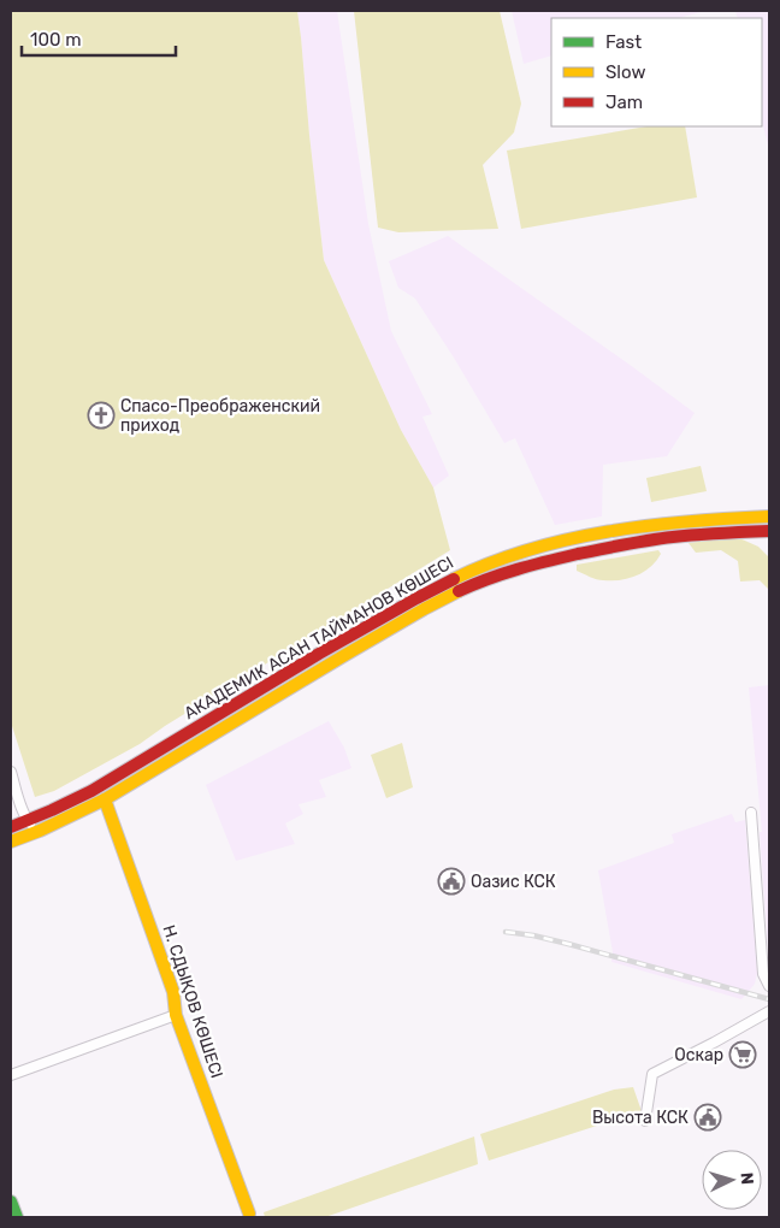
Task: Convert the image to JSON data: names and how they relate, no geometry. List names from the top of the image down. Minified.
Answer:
{"streets":{"main road":["АКАДЕМИК АСАН ТАЙМАНОВ КӨШЕСІ","Н. СДЫҚОВ КӨШЕСІ"]},"crossings":[["АКАДЕМИК АСАН ТАЙМАНОВ КӨШЕСІ","Н. СДЫҚОВ КӨШЕСІ"]],"places":{"church":["Спасо-Преображенский приход"],"public building":["Оазис КСК","Высота КСК"],"supermarket":["Оскар"]},"legend":["Fast","Slow","Jam"],"scale_bar":"100 m","north":"right"}
